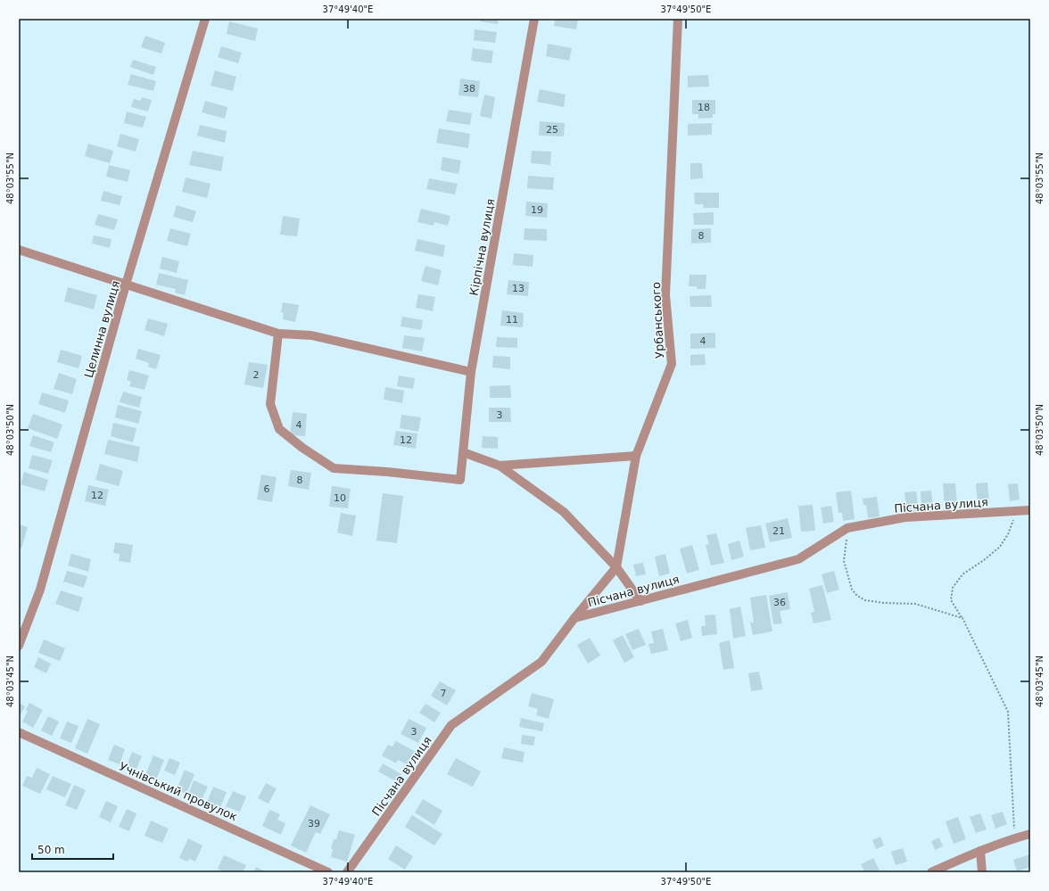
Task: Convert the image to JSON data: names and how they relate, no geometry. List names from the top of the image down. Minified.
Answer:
{"streets":{"street":["Кiрпiчна вулиця","Урбанського","Целинна вулиця","Пiсчана вулиця","Учнівський провулок"]},"crossings":[["Урбанського","Пiсчана вулиця"]],"house_numbers":["38","18","25","19","8","13","11","4","2","3","4","12","8","6","12","10","21","36","7","3","39"],"scale_bar":"50 m","coordinates":["37°49'40\"E","37°49'50\"E","48°03'55\"N","48°03'50\"N","48°03'45\"N"]}
